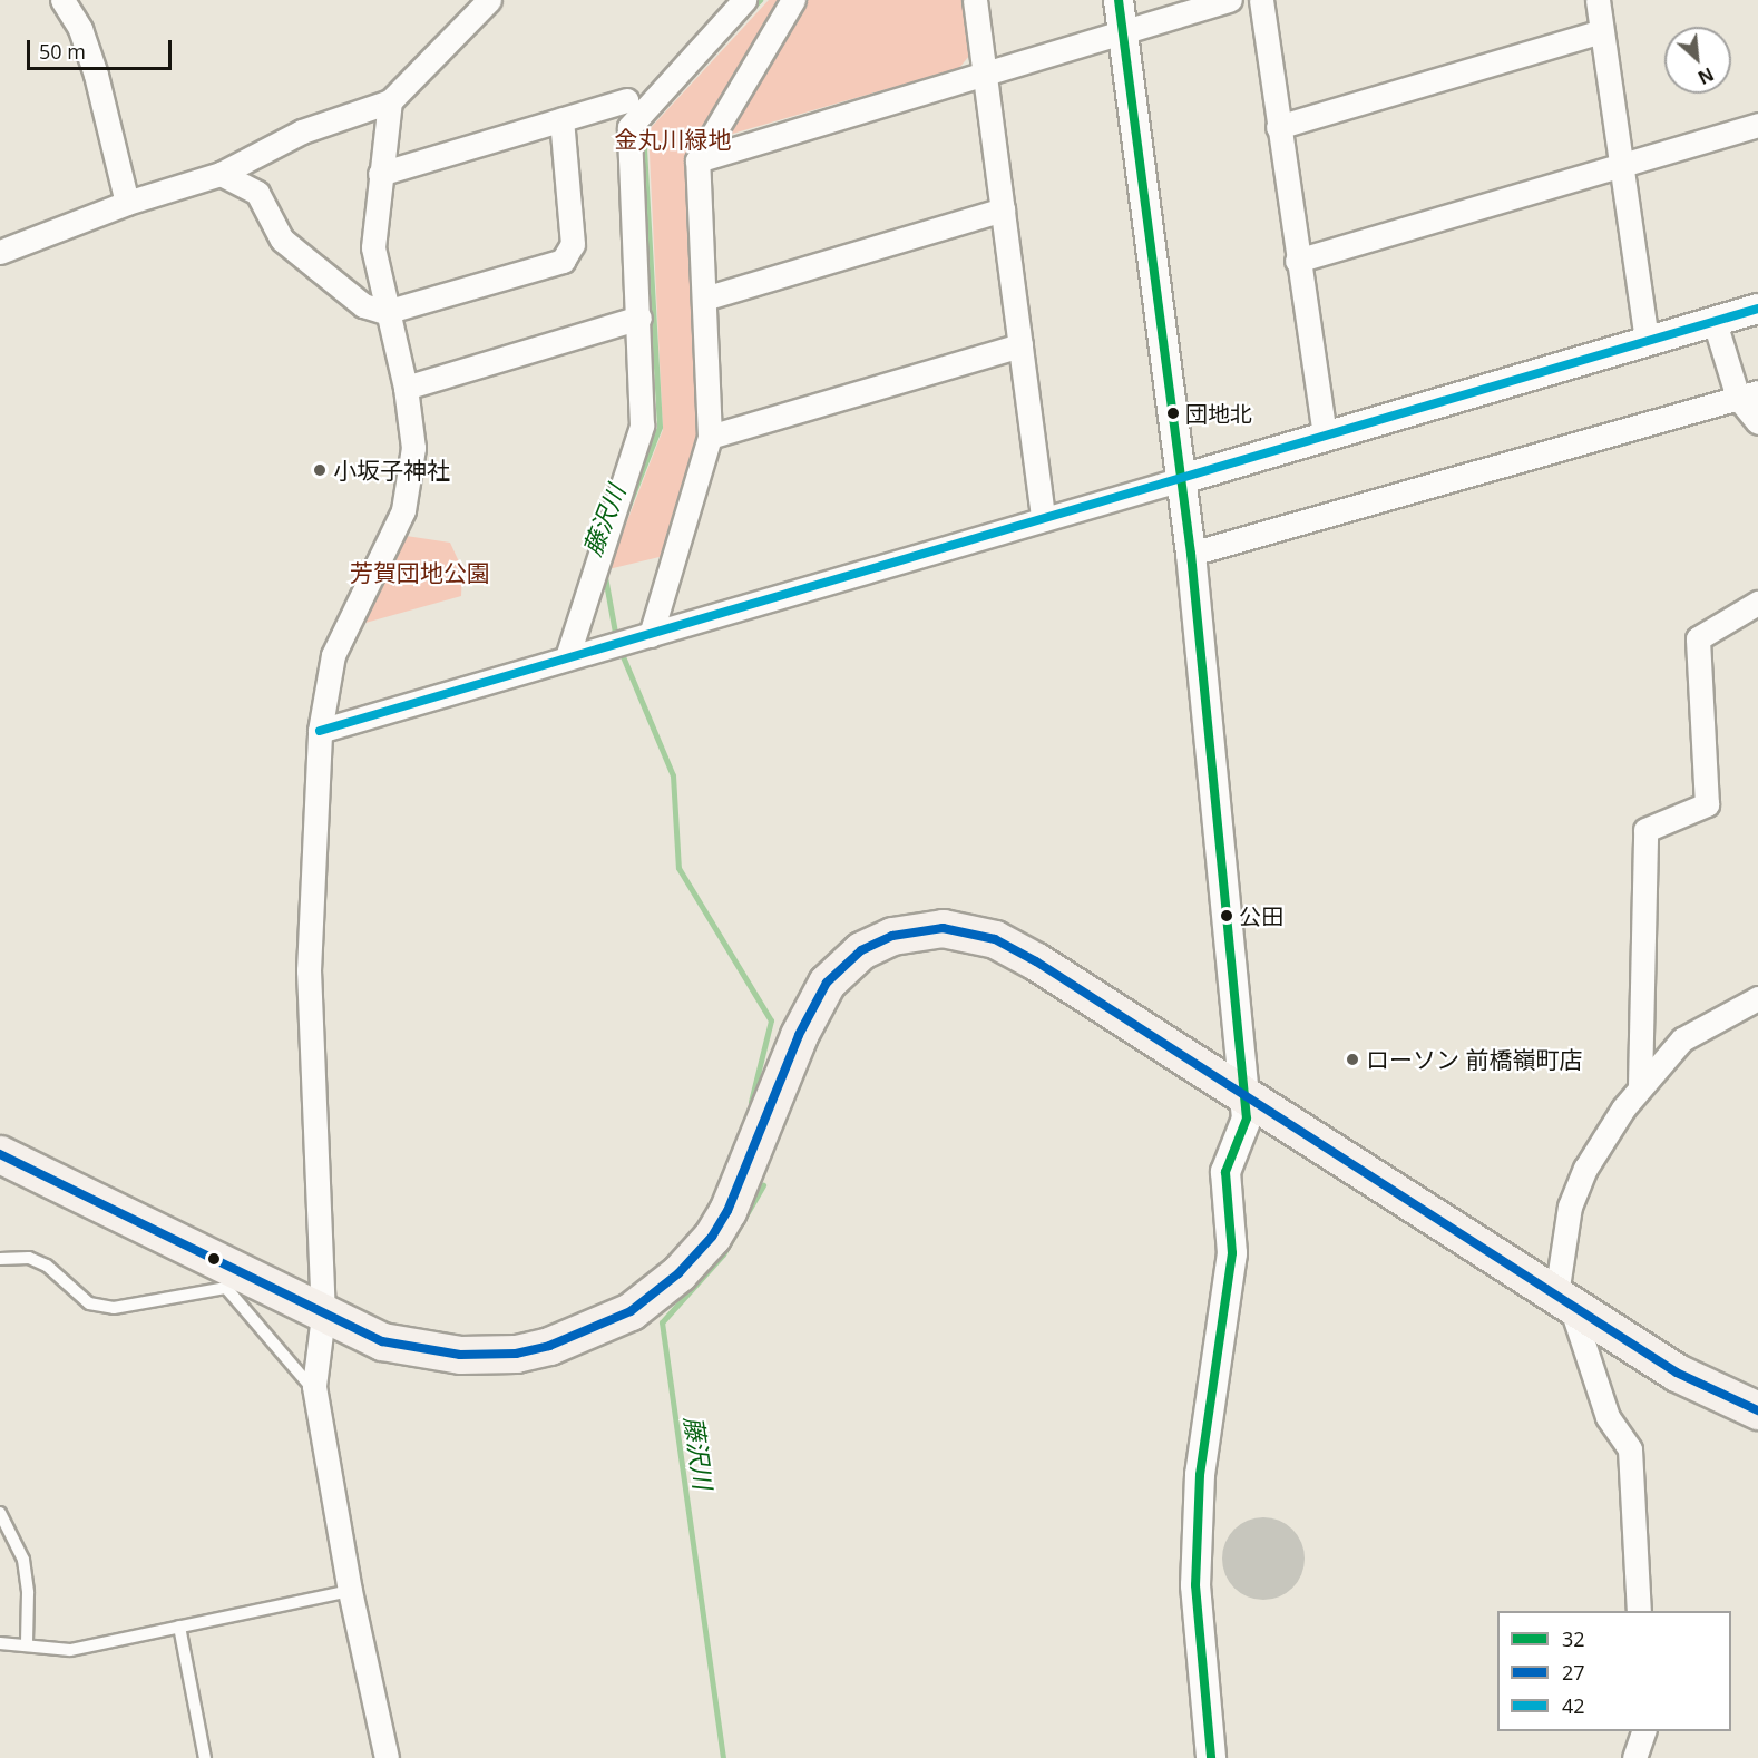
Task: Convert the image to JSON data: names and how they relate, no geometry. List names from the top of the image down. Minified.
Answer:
{"water":["藤沢川"],"parks":["金丸川緑地","芳賀団地公園"],"places":["団地北","小坂子神社","公田","ローソン 前橋嶺町店"],"lines":["transit line 32","transit line 42","transit line 27"],"legend":["32","27","42"],"scale_bar":"50 m","north":"bottom right"}
